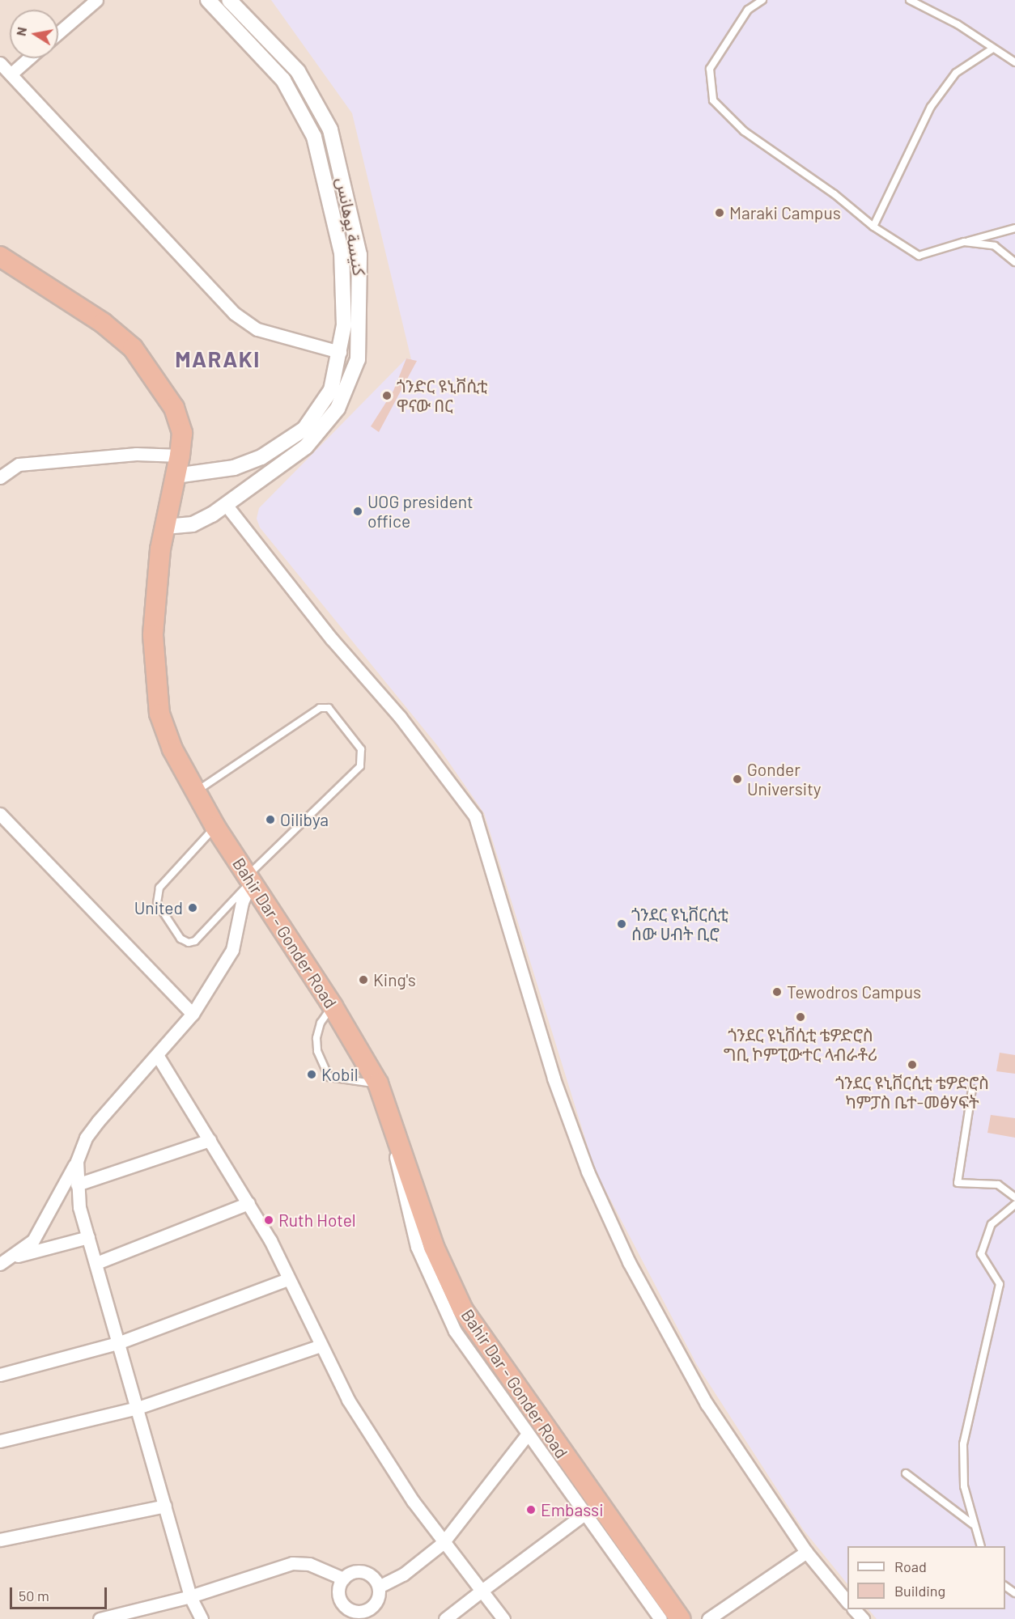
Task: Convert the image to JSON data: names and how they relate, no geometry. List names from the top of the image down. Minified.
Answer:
{"streets":{"highway":["Bahir Dar - Gonder Road"],"street":["كنيسة يوهانس"]},"crossings":[["كنيسة يوهانس","Bahir Dar - Gonder Road"]],"districts":["MARAKI"],"places":["Maraki Campus","ጎንድር ዩኒቨሲቲ ዋናው በር","UOG president office","Gonder University","Oilibya","United","ጎንደር ዩኒቨርሲቲ ሰው ሀብት ቢሮ","King's","Tewodros Campus","ጎንደር ዩኒቨሲቲ ቴዎድሮስ ግቢ ኮምፒውተር ላብራቶሪ","ጎንደር ዩኒቨርሲቲ ቴዎድሮስ ካምፓስ ቤተ-መፅሃፍት","Kobil","Ruth Hotel","Embassi"],"legend":["Road","Building"],"scale_bar":"50 m","north":"left"}
